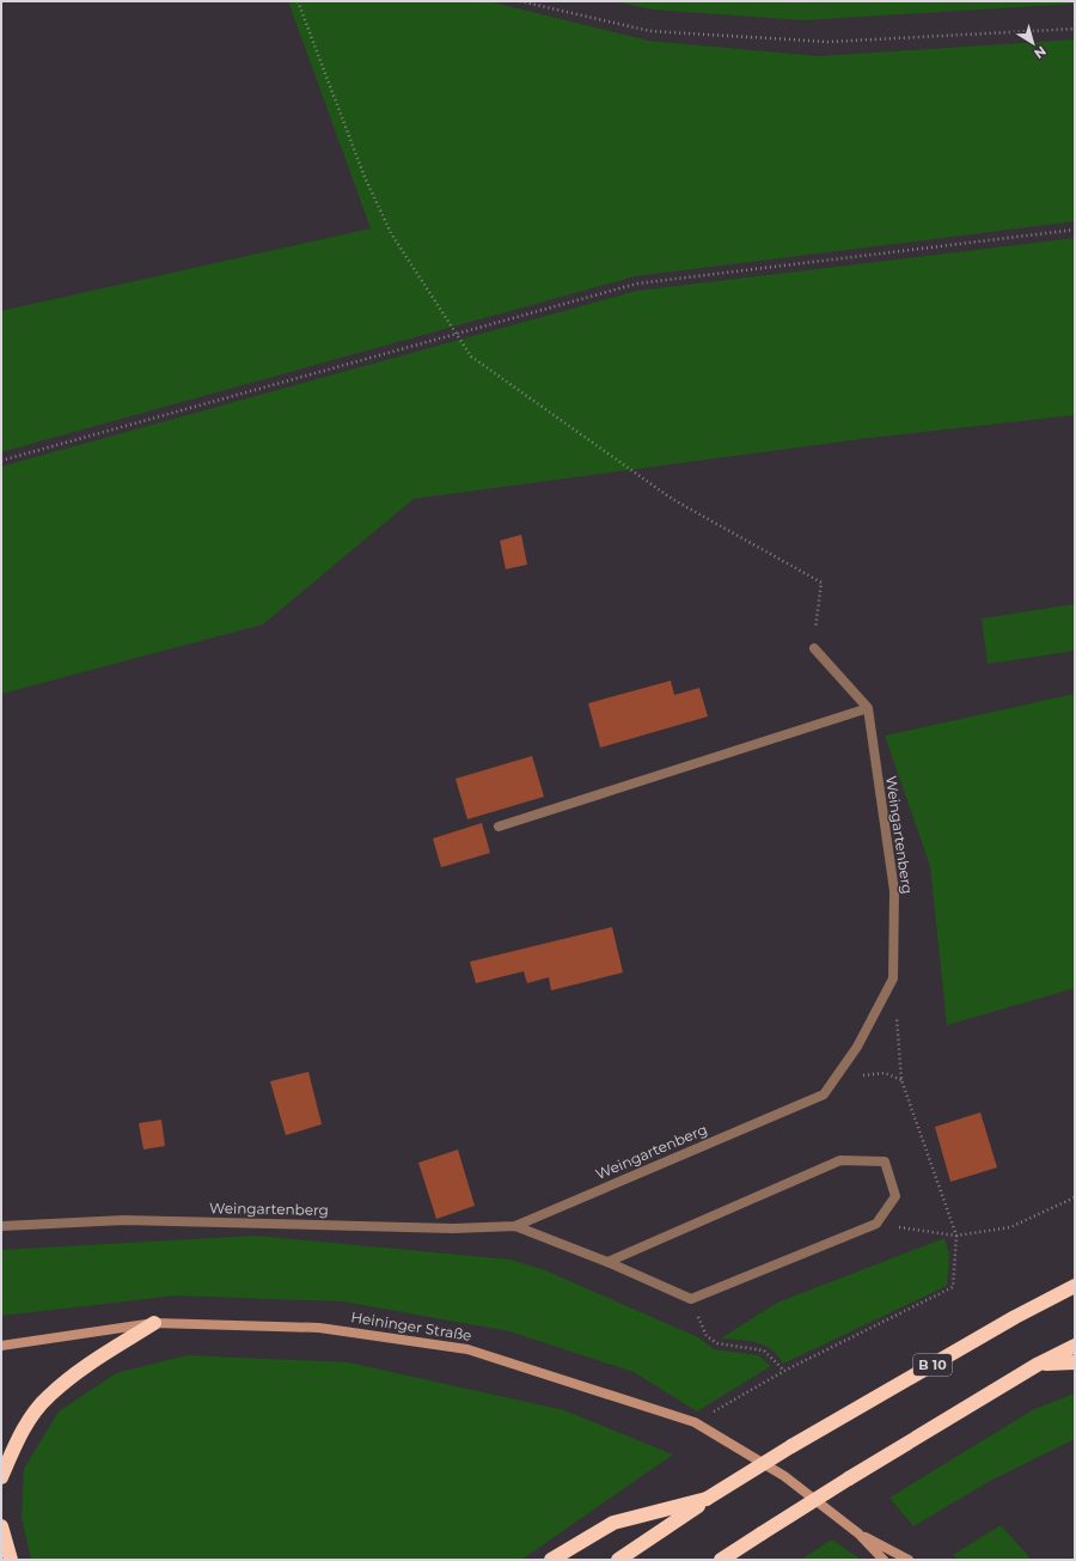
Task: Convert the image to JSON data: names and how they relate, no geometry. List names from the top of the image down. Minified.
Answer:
{"streets":{"highway":["B 10"],"main road":["Heininger Straße"],"lane":["Weingartenberg"]},"north":"bottom right"}
